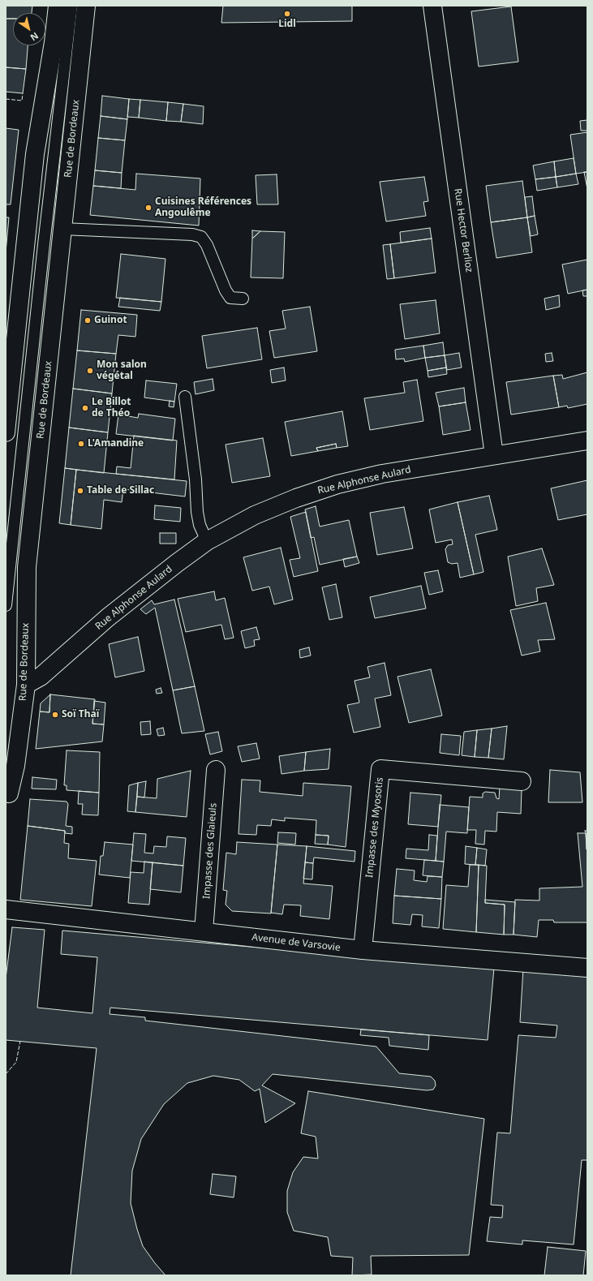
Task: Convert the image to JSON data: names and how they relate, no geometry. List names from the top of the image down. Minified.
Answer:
{"streets":{"street":["Rue de Bordeaux","Rue Hector Berlioz","Rue Alphonse Aulard","Impasse des Myosotis","Impasse des Glaieuls","Avenue de Varsovie"]},"crossings":[["Rue de Bordeaux","Rue Alphonse Aulard"],["Rue Hector Berlioz","Rue Alphonse Aulard"],["Impasse des Myosotis","Avenue de Varsovie"],["Impasse des Glaieuls","Avenue de Varsovie"]],"places":["Lidl","Cuisines Références Angoulême","Guinot","Mon salon végétal","Le Billot de Théo","L'Amandine","Table de Sillac","Soï Thaï"],"north":"bottom right"}
